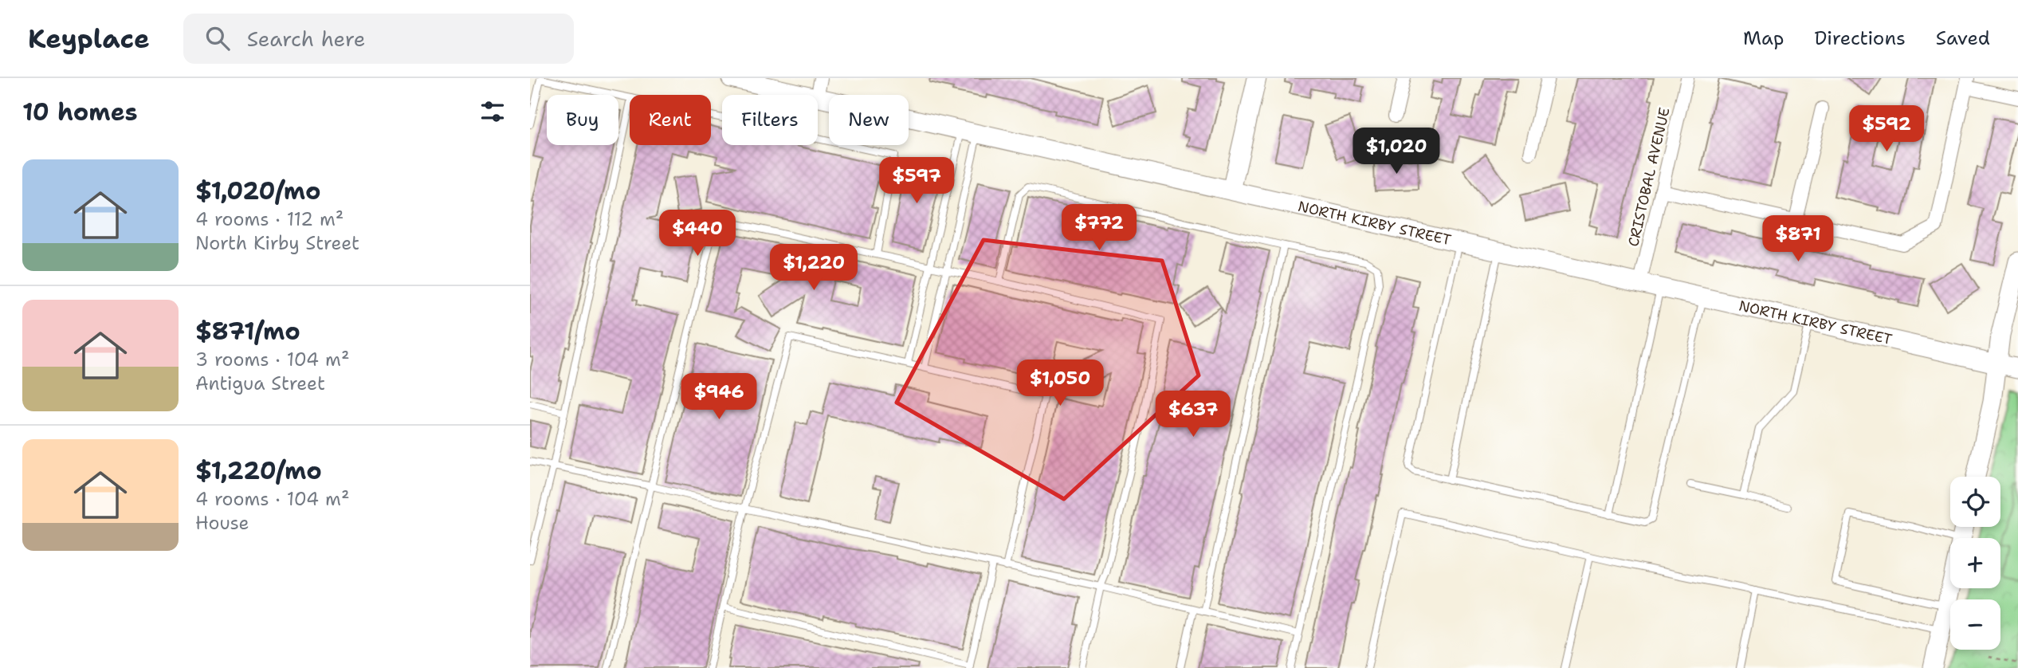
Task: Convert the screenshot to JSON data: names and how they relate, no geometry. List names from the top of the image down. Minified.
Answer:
{"streets":{"street":["CRISTOBAL AVENUE","NORTH KIRBY STREET"]},"crossings":[["CRISTOBAL AVENUE","NORTH KIRBY STREET"]],"page":{"header":"Keyplace","search":"Search here","nav":["Map","Directions","Saved"],"heading":"10 homes","chip":["Buy","Rent","Filters","New"],"price":["$592","$1,020","$597","$772","$440","$871","$1,220","$1,050","$946","$637"],"list":[{"name":"$1,020/mo","note":"4 rooms · 112 m² · North Kirby Street"},{"name":"$871/mo","note":"3 rooms · 104 m² · Antigua Street"},{"name":"$1,220/mo","note":"4 rooms · 104 m² · House"}],"map_buttons":["+","−"]}}
